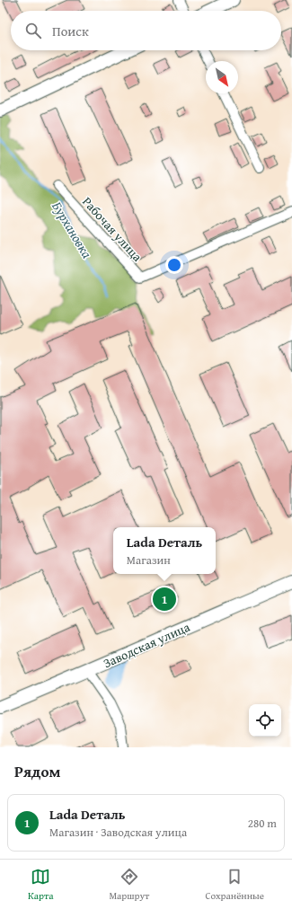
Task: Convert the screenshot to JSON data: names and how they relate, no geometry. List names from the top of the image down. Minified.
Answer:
{"streets":{"street":["Рабочая улица","Заводская улица"]},"water":["Бурхановка"],"north":"bottom right","page":{"search":"Поиск","popup":["Lada Dеталь","Магазин"],"pins":"1","heading":"Рядом","list":[{"mark":"1","name":"Lada Dеталь","note":"Магазин · Заводская улица","value":"280 m"}],"nav":["Карта","Маршрут","Сохранённые"]}}
